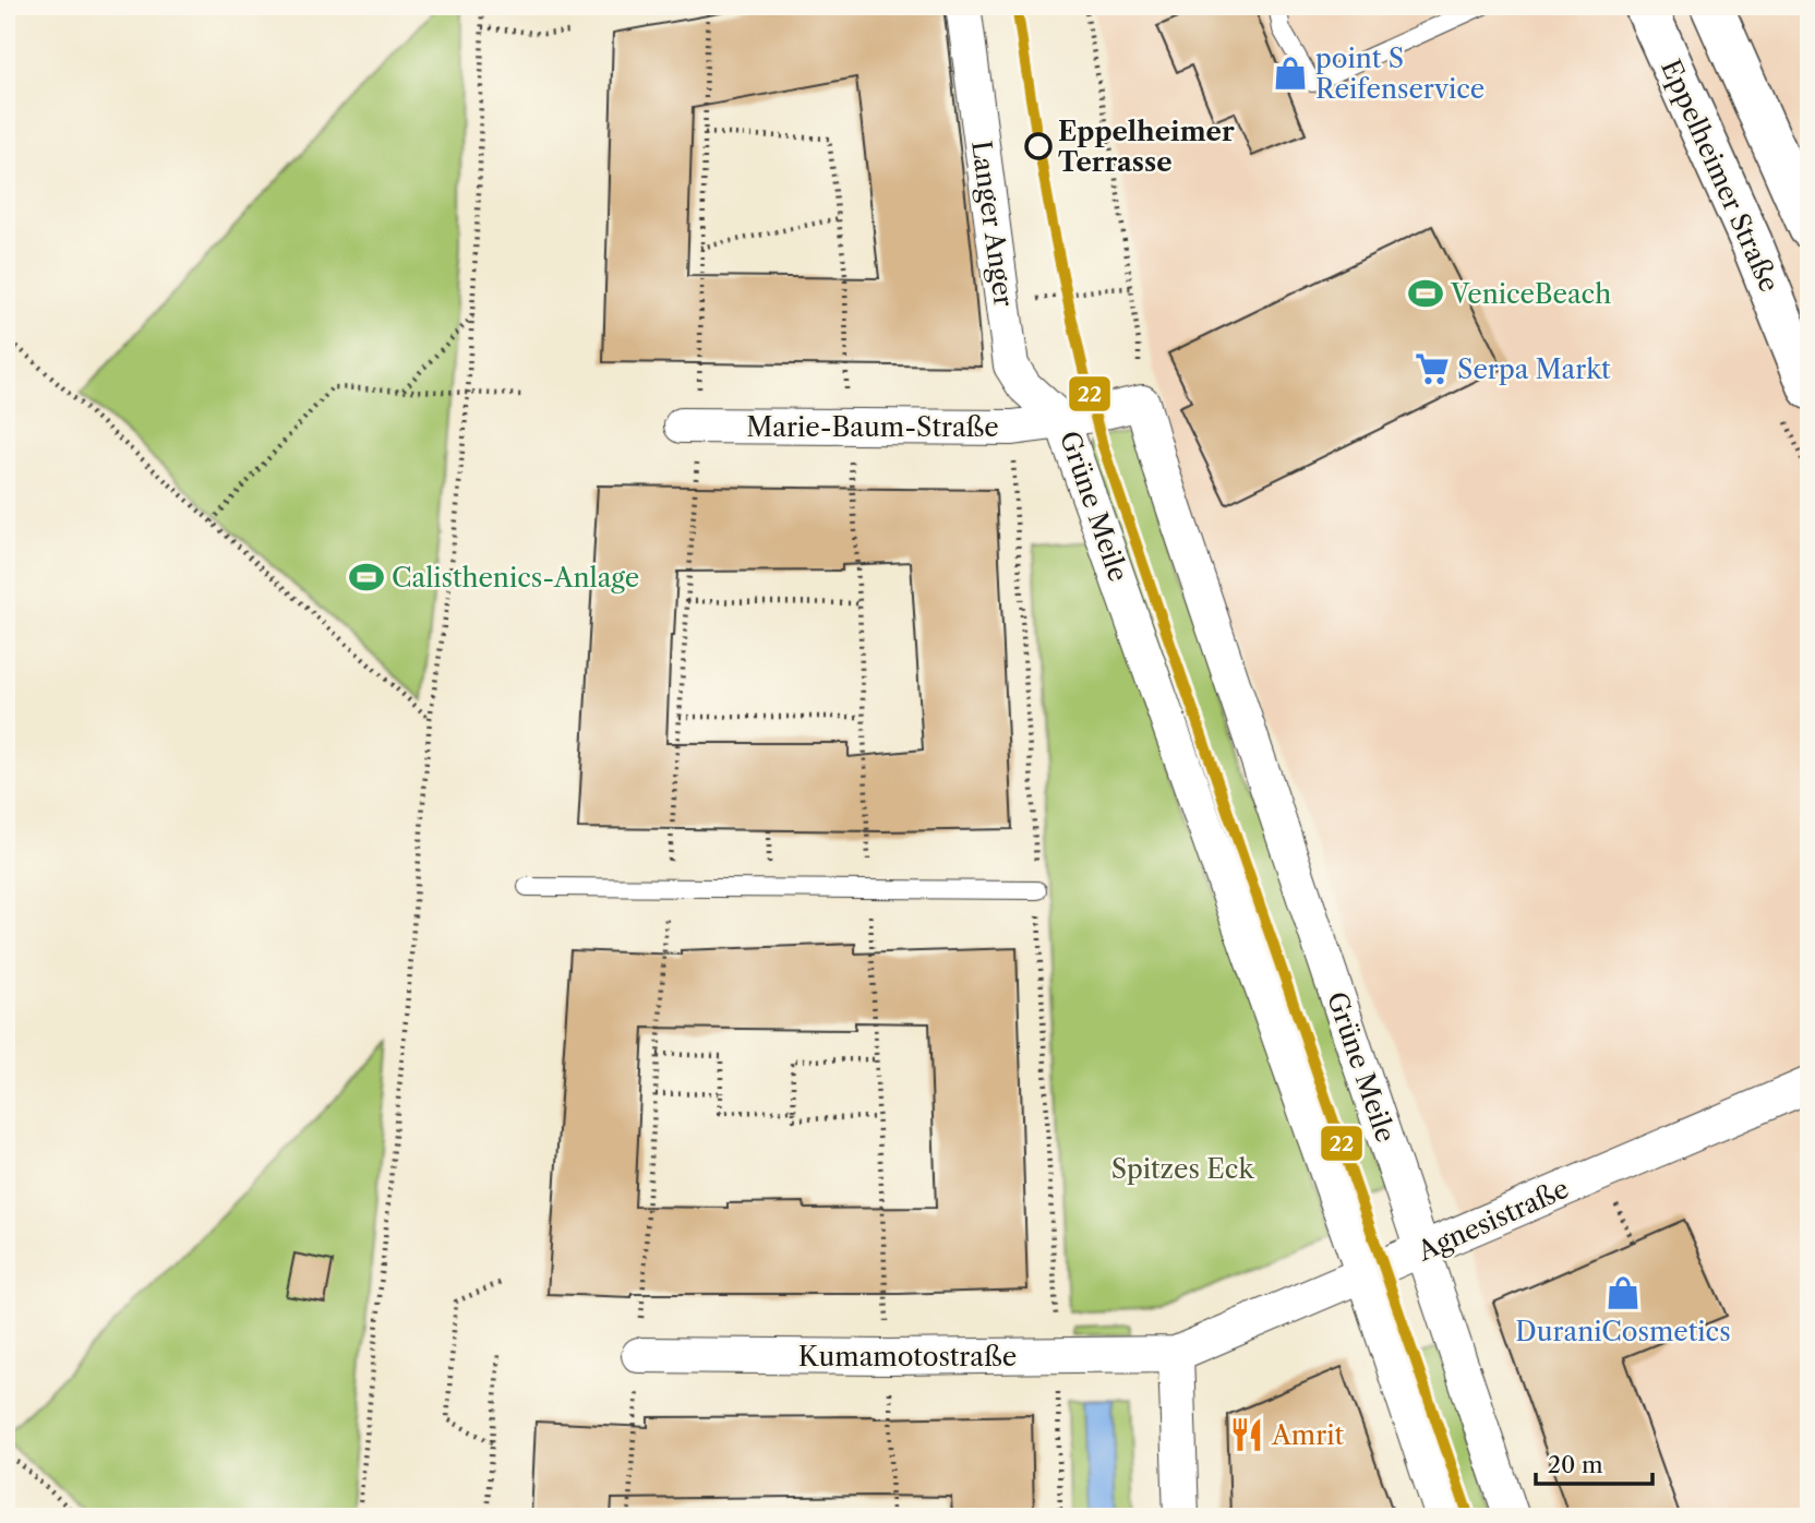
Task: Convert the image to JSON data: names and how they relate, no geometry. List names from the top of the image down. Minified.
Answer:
{"streets":{"main road":["Eppelheimer Straße"],"street":["Langer Anger","Marie-Baum-Straße","Grüne Meile","Agnesistraße","Kumamotostraße"]},"crossings":[["Langer Anger","Marie-Baum-Straße"],["Langer Anger","Grüne Meile"],["Marie-Baum-Straße","Grüne Meile"],["Grüne Meile","Agnesistraße"],["Agnesistraße","Kumamotostraße"]],"parks":["Spitzes Eck"],"places":{"shop":["point S Reifenservice","DuraniCosmetics"],"other":["Eppelheimer Terrasse"],"sports":["VeniceBeach","Calisthenics-Anlage"],"supermarket":["Serpa Markt"],"restaurant":["Amrit"]},"lines":["transit line 22"],"scale_bar":"20 m"}
